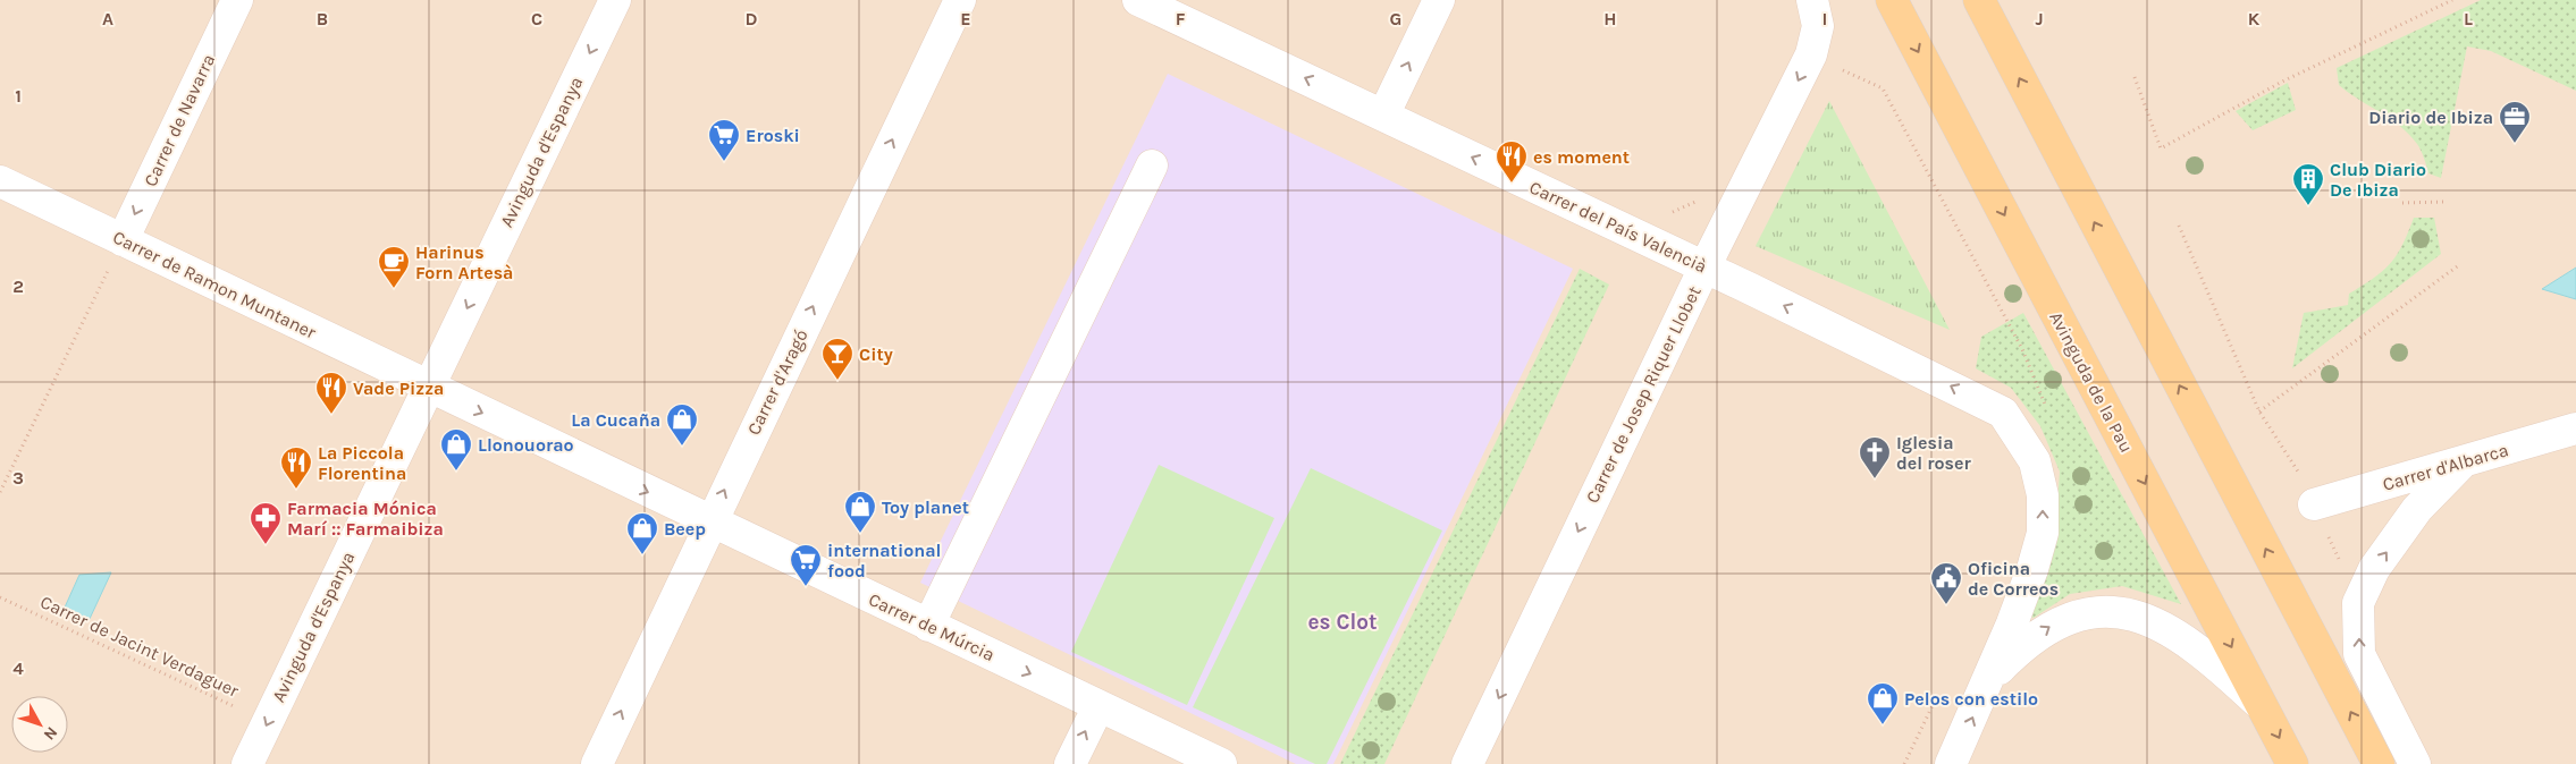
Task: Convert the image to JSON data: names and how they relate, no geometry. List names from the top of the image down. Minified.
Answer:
{"streets":{"main road":["Avinguda de la Pau"],"street":["Carrer de Navarra","Avinguda d'Espanya","Carrer del País Valencià","Carrer de Ramon Muntaner","Carrer d'Aragó","Carrer de Josep Riquer Llobet","Carrer d'Albarca","Carrer de Múrcia"],"path":["Carrer de Jacint Verdaguer"]},"crossings":[["Carrer de Navarra","Carrer de Ramon Muntaner"],["Avinguda d'Espanya","Carrer de Ramon Muntaner"],["Avinguda d'Espanya","Carrer de Múrcia"],["Avinguda d'Espanya","Carrer de Jacint Verdaguer"],["Carrer del País Valencià","Carrer de Josep Riquer Llobet"],["Carrer de Ramon Muntaner","Carrer de Múrcia"],["Carrer d'Aragó","Carrer de Múrcia"]],"one_way":["Carrer de Navarra","Avinguda d'Espanya","Carrer del País Valencià","Carrer de Josep Riquer Llobet","Carrer de Múrcia"],"districts":["es Clot"],"places":{"office":["Diario de Ibiza"],"supermarket":["Eroski","international food"],"restaurant":["es moment","Vade Pizza","La Piccola Florentina"],"building":["Club Diario De Ibiza"],"cafe":["Harinus Forn Artesà"],"bar":["City"],"shop":["La Cucaña","Llonouorao","Toy planet","Beep","Pelos con estilo"],"church":["Iglesia del roser"],"pharmacy":["Farmacia Mónica Marí :: Farmaibiza"],"public building":["Oficina de Correos"]},"north":"bottom right","grid":{"columns":["A","B","C","D","E","F","G","H","I","J","K","L"],"rows":["1","2","3","4"]}}
